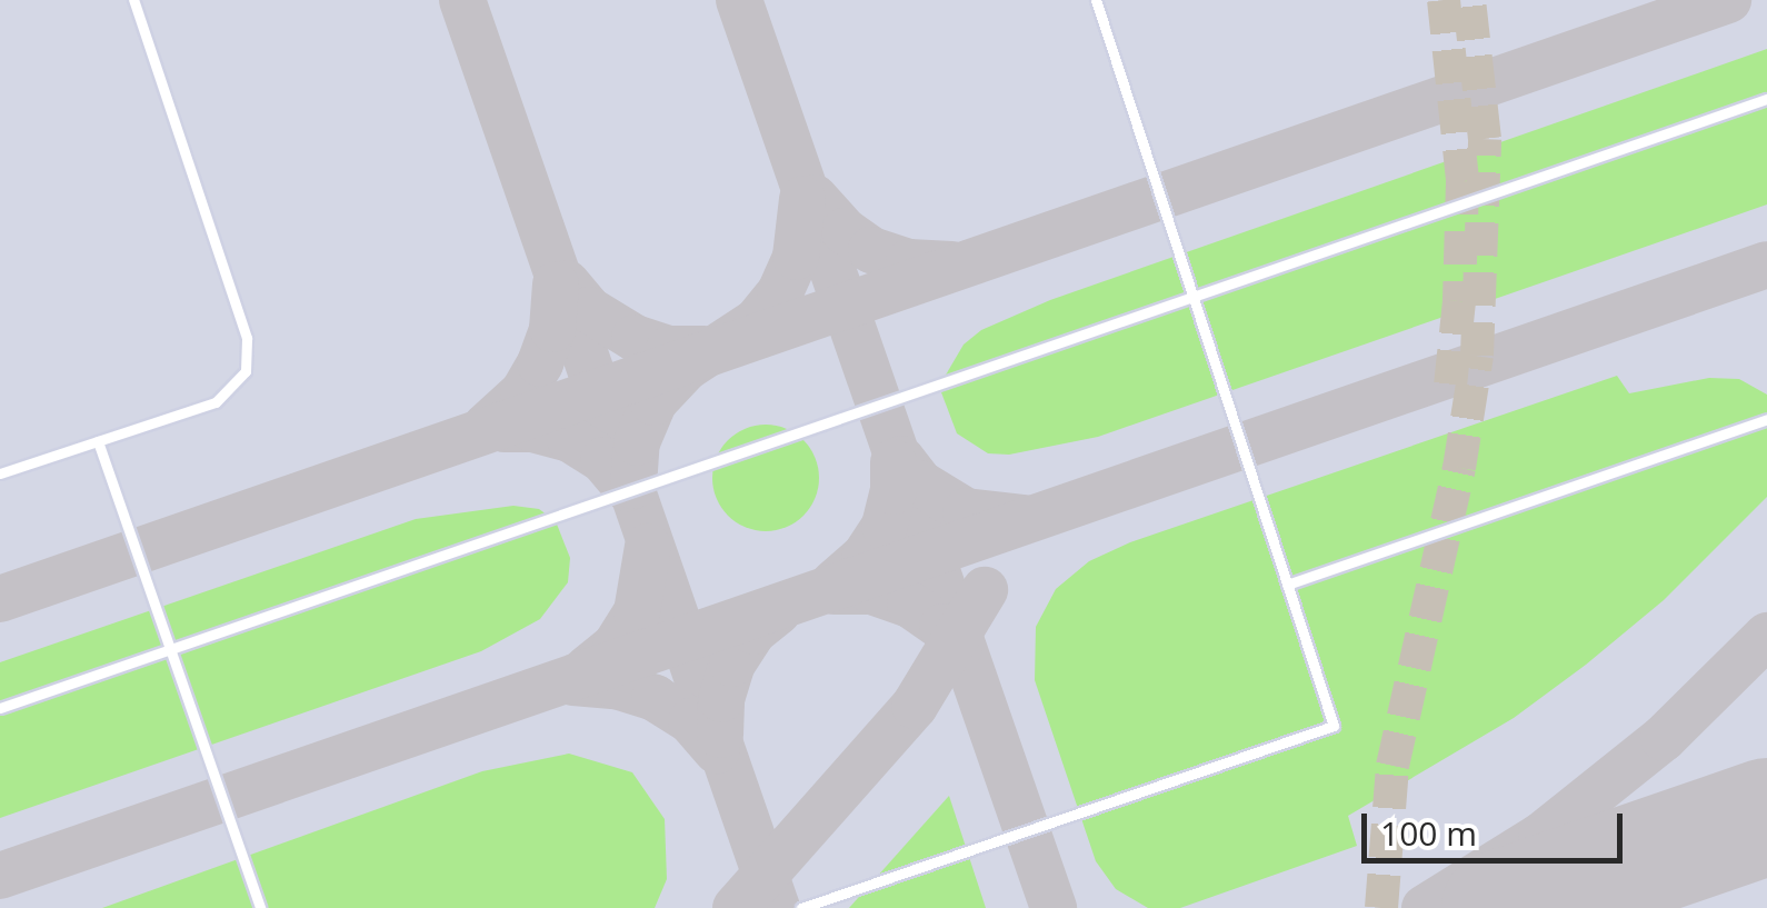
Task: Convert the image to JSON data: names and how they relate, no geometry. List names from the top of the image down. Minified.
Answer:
{"scale_bar":"100 m"}
